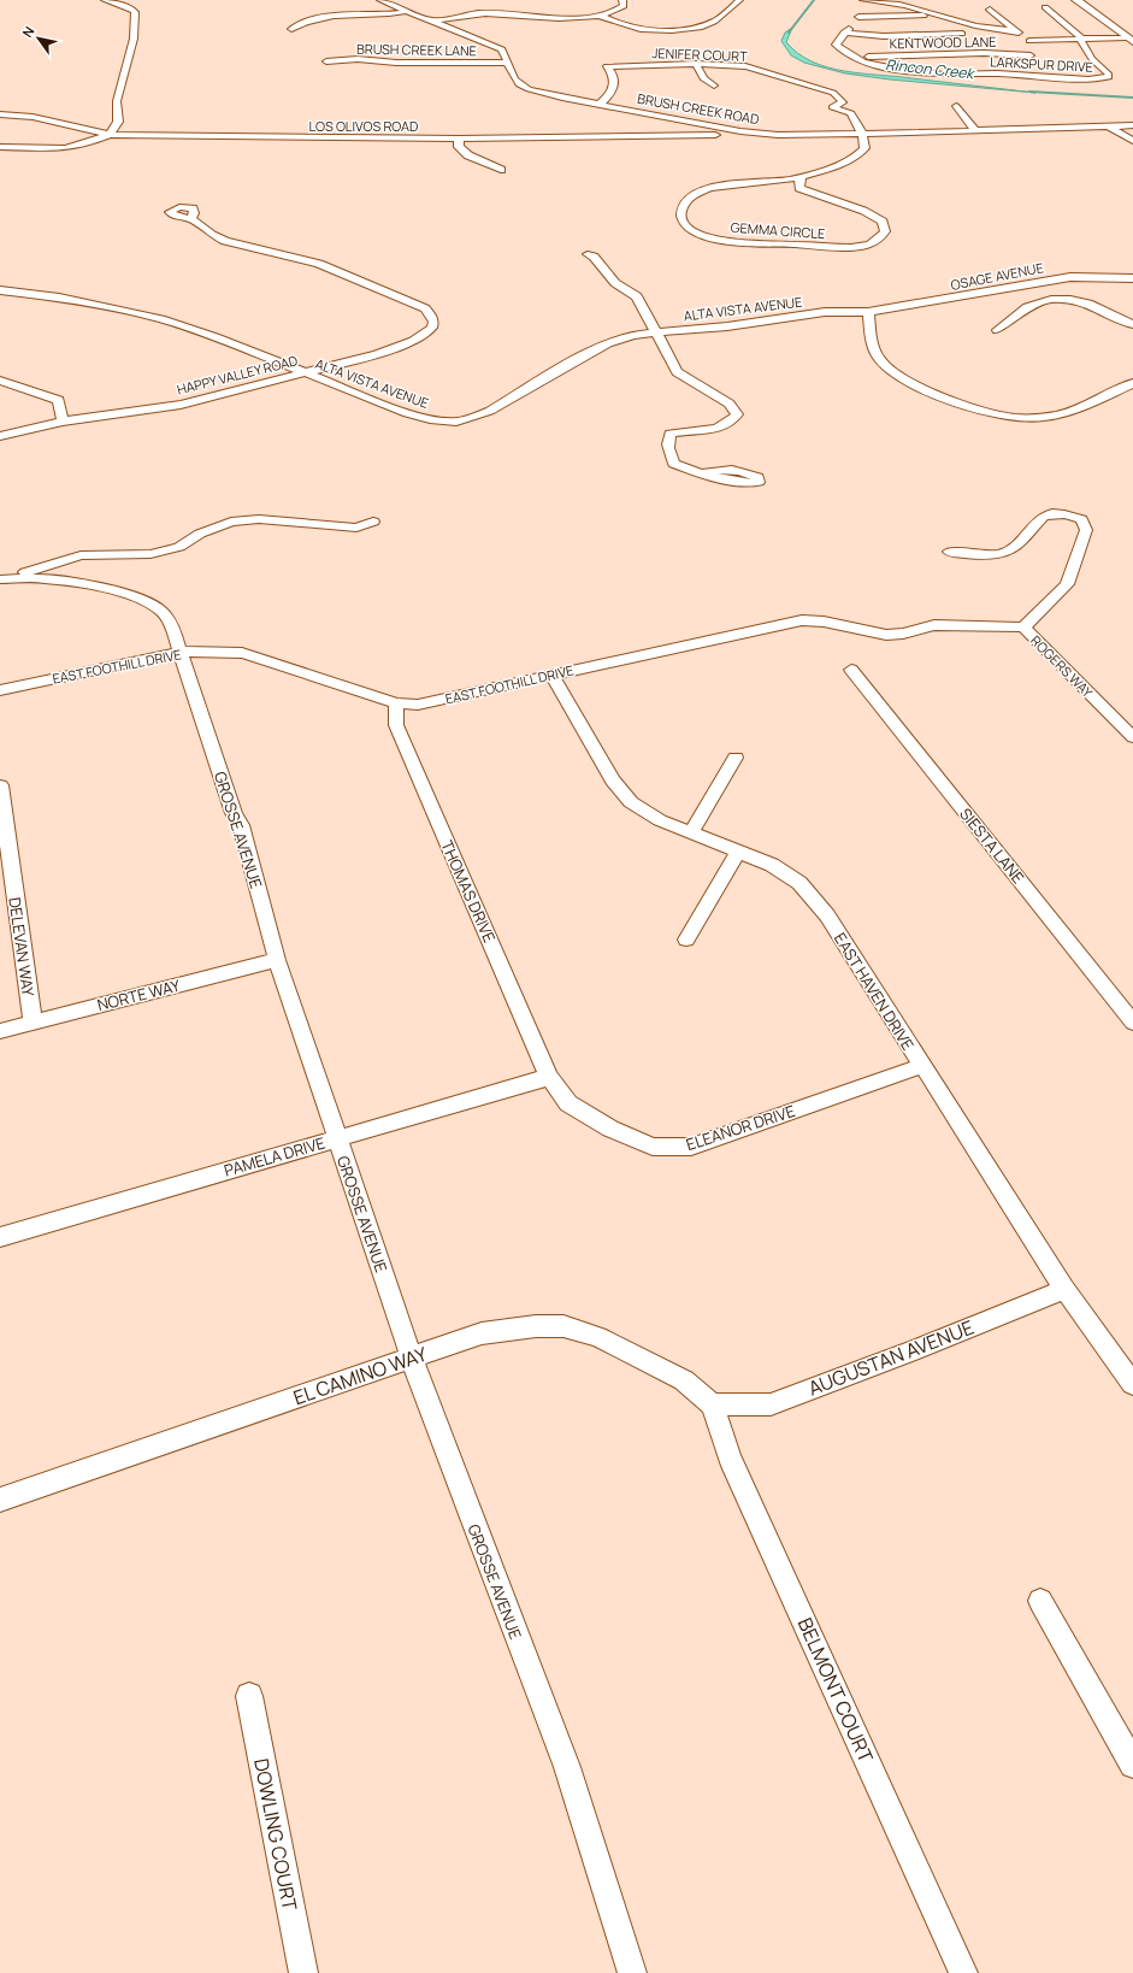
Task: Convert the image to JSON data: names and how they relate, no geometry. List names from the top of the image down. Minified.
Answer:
{"streets":{"street":["KENTWOOD LANE","BRUSH CREEK LANE","JENIFER COURT","LARKSPUR DRIVE","BRUSH CREEK ROAD","LOS OLIVOS ROAD","GEMMA CIRCLE","OSAGE AVENUE","ALTA VISTA AVENUE","HAPPY VALLEY ROAD","EAST FOOTHILL DRIVE","ROGERS WAY","GROSSE AVENUE","SIESTA LANE","THOMAS DRIVE","DELEVAN WAY","EAST HAVEN DRIVE","NORTE WAY","ELEANOR DRIVE","PAMELA DRIVE","AUGUSTAN AVENUE","EL CAMINO WAY","BELMONT COURT","DOWLING COURT"]},"crossings":[["KENTWOOD LANE","LARKSPUR DRIVE"],["BRUSH CREEK LANE","BRUSH CREEK ROAD"],["JENIFER COURT","BRUSH CREEK ROAD"],["JENIFER COURT","GEMMA CIRCLE"],["BRUSH CREEK ROAD","LOS OLIVOS ROAD"],["BRUSH CREEK ROAD","GEMMA CIRCLE"],["OSAGE AVENUE","ALTA VISTA AVENUE"],["ALTA VISTA AVENUE","HAPPY VALLEY ROAD"],["EAST FOOTHILL DRIVE","ROGERS WAY"],["EAST FOOTHILL DRIVE","GROSSE AVENUE"],["EAST FOOTHILL DRIVE","THOMAS DRIVE"],["EAST FOOTHILL DRIVE","EAST HAVEN DRIVE"],["GROSSE AVENUE","NORTE WAY"],["GROSSE AVENUE","PAMELA DRIVE"],["GROSSE AVENUE","EL CAMINO WAY"],["THOMAS DRIVE","ELEANOR DRIVE"],["THOMAS DRIVE","PAMELA DRIVE"],["DELEVAN WAY","NORTE WAY"],["EAST HAVEN DRIVE","ELEANOR DRIVE"],["EAST HAVEN DRIVE","AUGUSTAN AVENUE"],["ELEANOR DRIVE","PAMELA DRIVE"],["AUGUSTAN AVENUE","EL CAMINO WAY"],["AUGUSTAN AVENUE","BELMONT COURT"],["EL CAMINO WAY","BELMONT COURT"]],"water":["Rincon Creek"],"north":"top left"}
